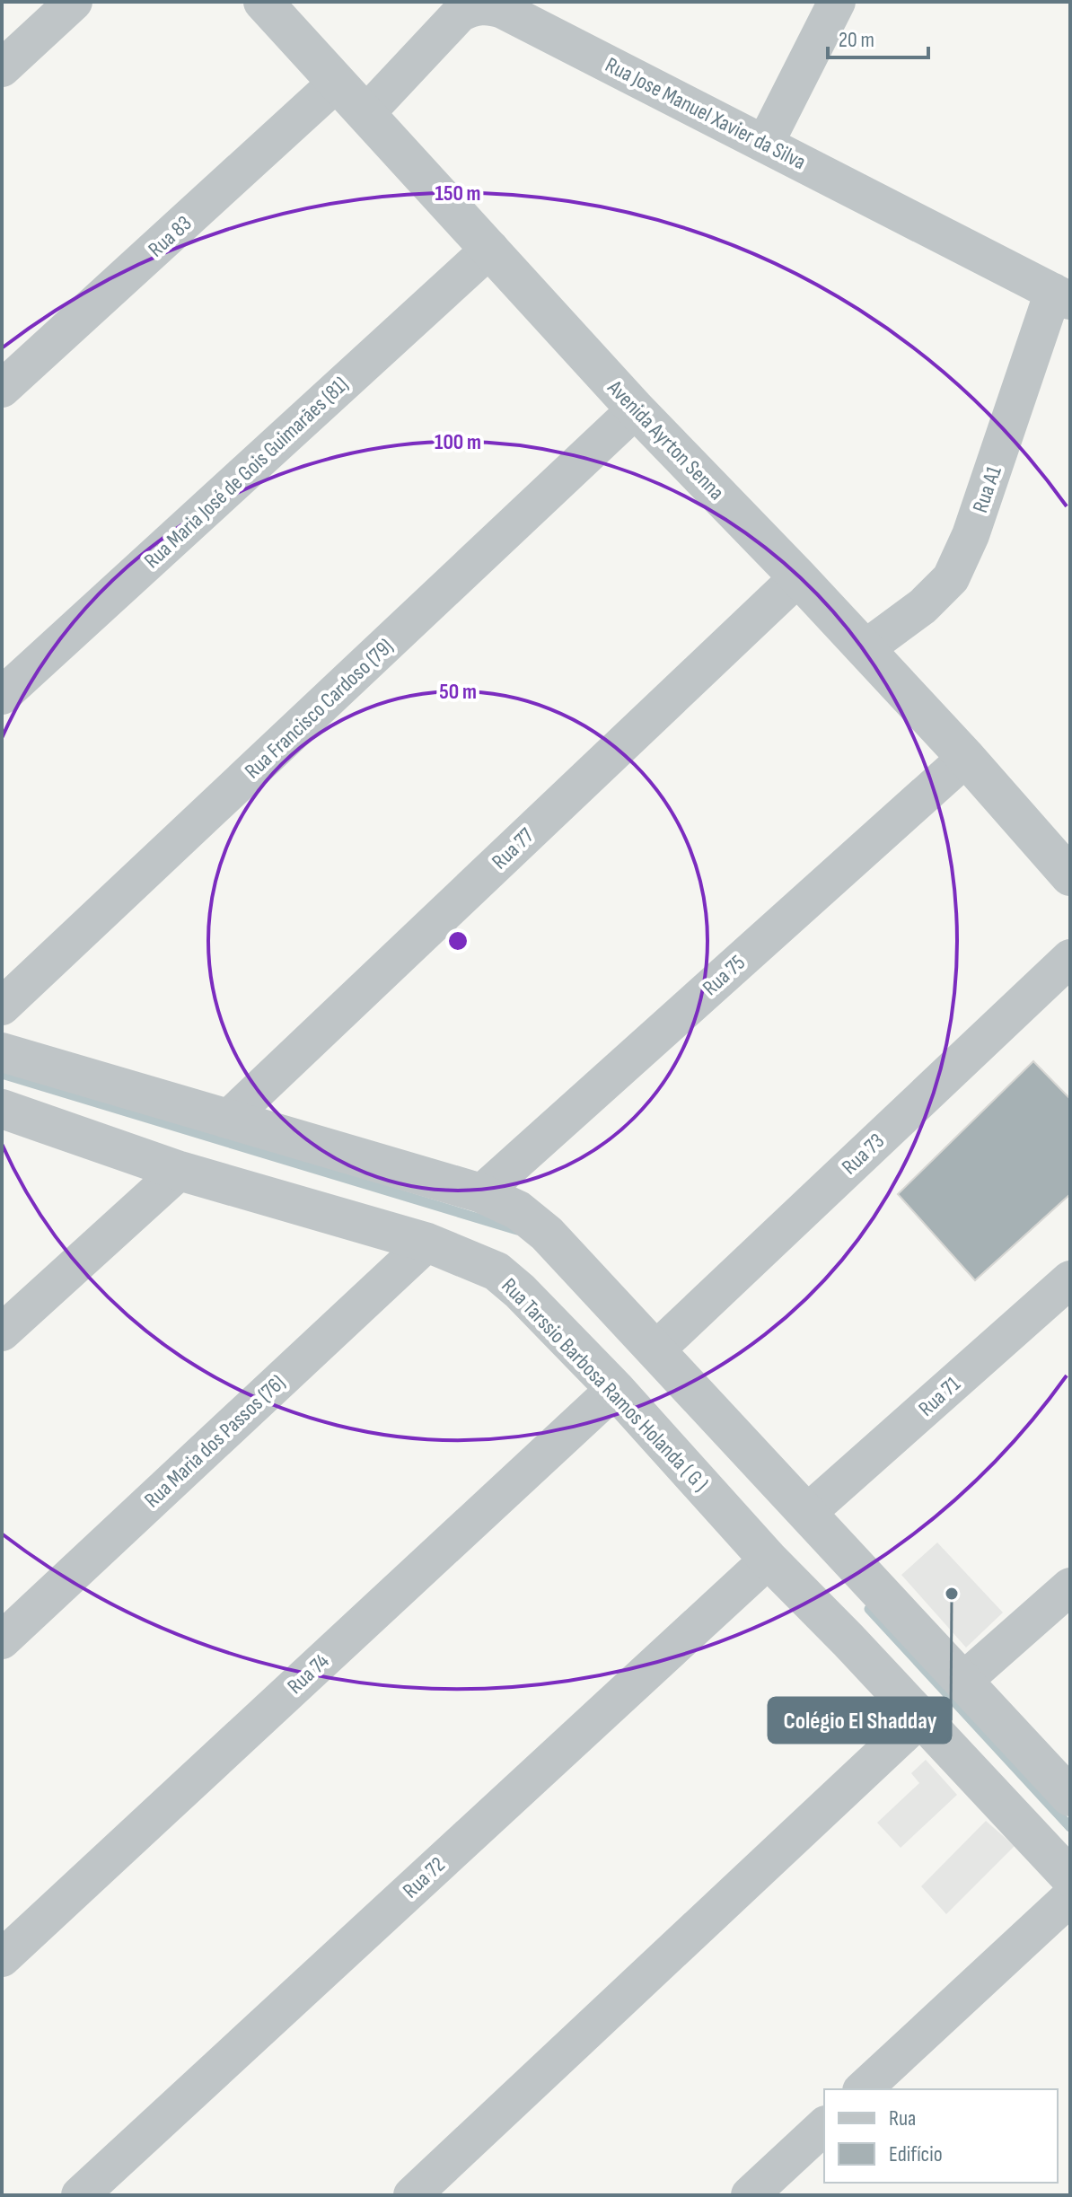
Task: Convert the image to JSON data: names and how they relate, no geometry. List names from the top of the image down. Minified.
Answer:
{"streets":{"street":["Rua Jose Manuel Xavier da Silva","Rua 83","Avenida Ayrton Senna","Rua Maria José de Gois Guimarães (81)","Rua A1","Rua Francisco Cardoso (79)","Rua 77","Rua 75","Rua 73","Rua Tarssio Barbosa Ramos Holanda ( G )","Rua 71","Rua Maria dos Passos (76)","Rua 74","Rua 72"]},"crossings":[["Rua Jose Manuel Xavier da Silva","Avenida Ayrton Senna"],["Rua Jose Manuel Xavier da Silva","Rua A1"],["Rua 83","Avenida Ayrton Senna"],["Avenida Ayrton Senna","Rua Maria José de Gois Guimarães (81)"],["Avenida Ayrton Senna","Rua A1"],["Avenida Ayrton Senna","Rua Francisco Cardoso (79)"],["Avenida Ayrton Senna","Rua 77"],["Avenida Ayrton Senna","Rua 75"],["Rua Tarssio Barbosa Ramos Holanda ( G )","Rua Maria dos Passos (76)"],["Rua Tarssio Barbosa Ramos Holanda ( G )","Rua 74"],["Rua Tarssio Barbosa Ramos Holanda ( G )","Rua 72"]],"places":["Colégio El Shadday"],"legend":["Rua","Edifício"],"scale_bar":"20 m","rings":["150 m","100 m","50 m"]}
